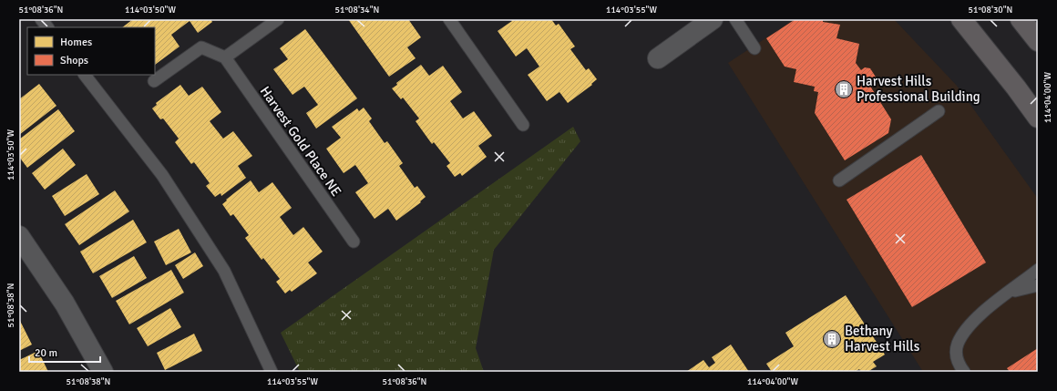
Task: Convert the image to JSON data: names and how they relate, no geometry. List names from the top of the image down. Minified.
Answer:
{"streets":{"lane":["Harvest Gold Place NE"]},"places":{"building":["Harvest Hills Professional Building","Bethany Harvest Hills"]},"legend":["Homes","Shops"],"scale_bar":"20 m","coordinates":["51°08'36\"N","114°03'50\"W","51°08'34\"N","114°03'55\"W","51°08'30\"N","114°04'00\"W","51°08'38\"N"]}
